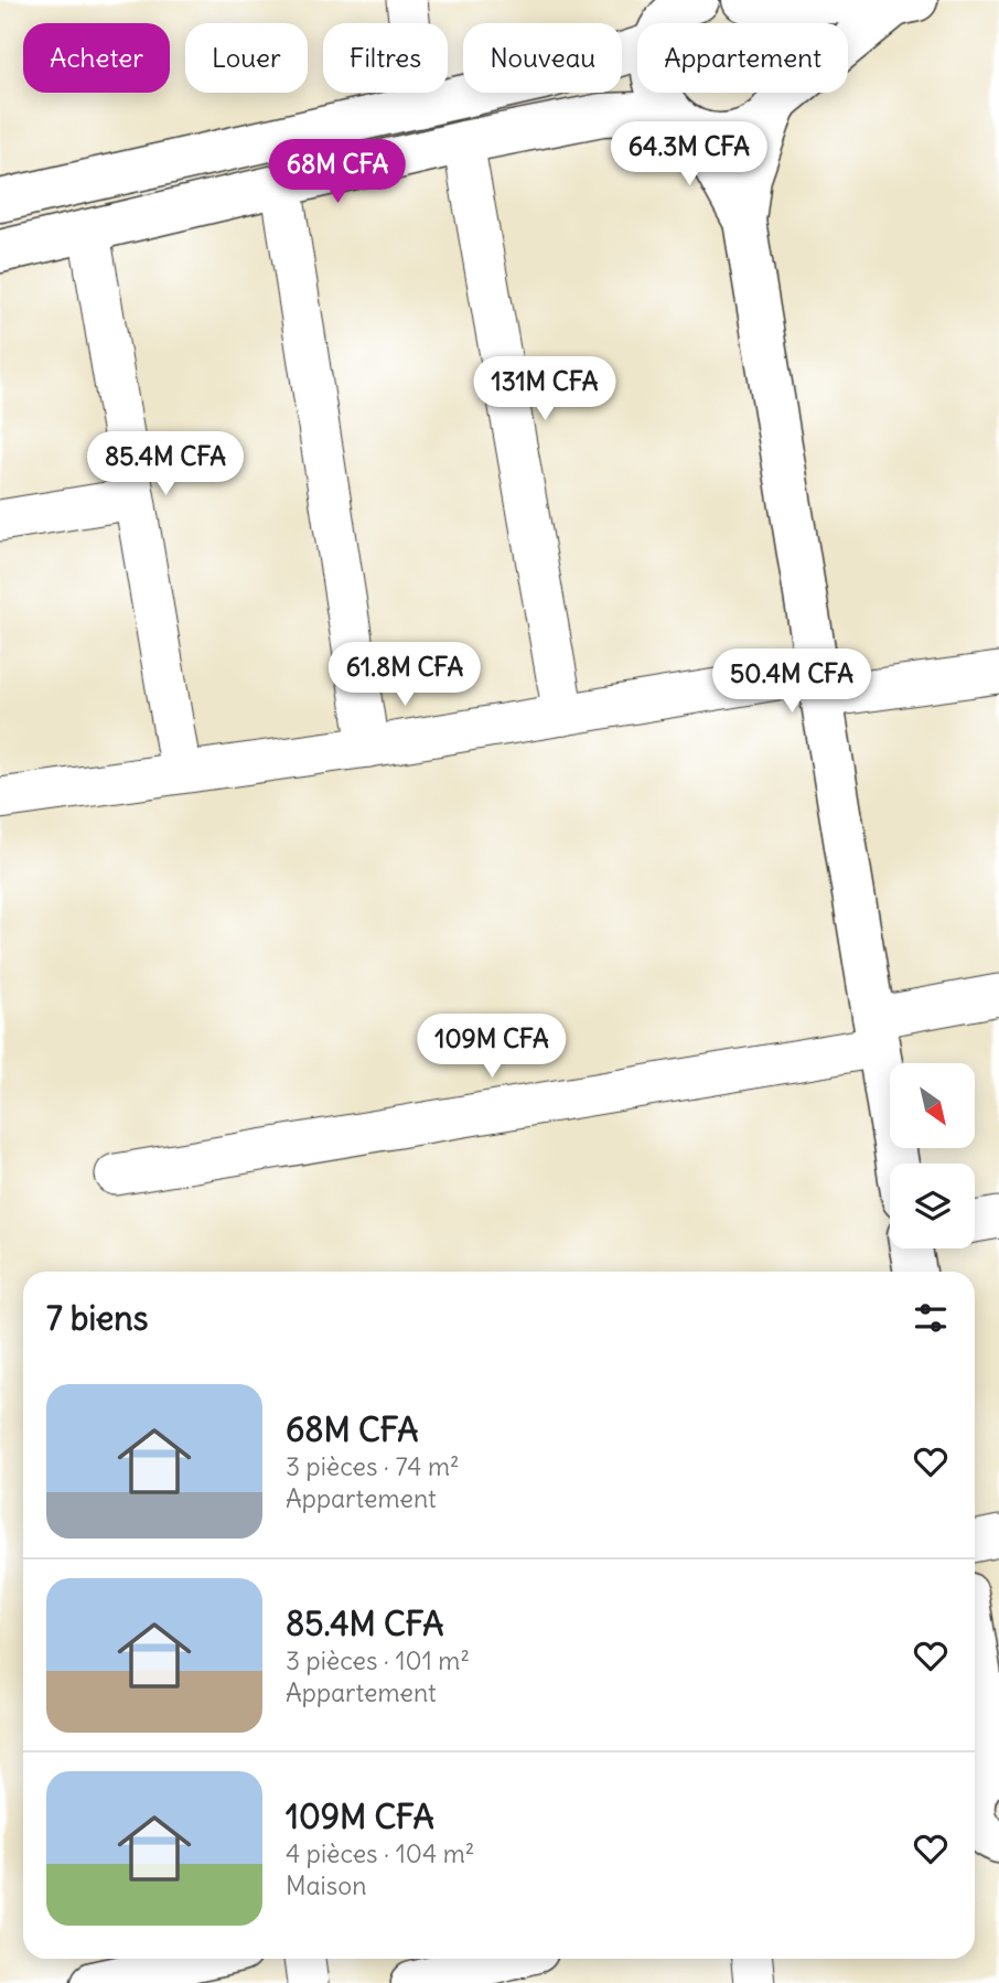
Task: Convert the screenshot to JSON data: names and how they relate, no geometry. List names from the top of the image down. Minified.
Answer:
{"north":"bottom right","page":{"chip":["Acheter","Louer","Filtres","Nouveau","Appartement"],"price":["64.3M CFA","68M CFA","131M CFA","85.4M CFA","61.8M CFA","50.4M CFA","109M CFA"],"heading":"7 biens","list":[{"name":"68M CFA","note":"3 pièces · 74 m² · Appartement"},{"name":"85.4M CFA","note":"3 pièces · 101 m² · Appartement"},{"name":"109M CFA","note":"4 pièces · 104 m² · Maison"}]}}
